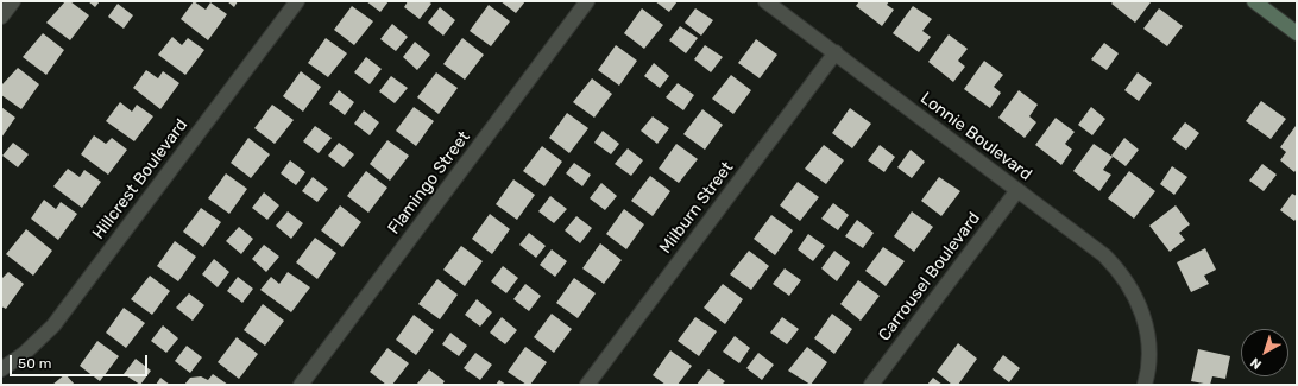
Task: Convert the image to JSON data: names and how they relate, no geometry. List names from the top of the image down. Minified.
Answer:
{"streets":{"street":["Lonnie Boulevard","Hillcrest Boulevard","Flamingo Street","Milburn Street","Carrousel Boulevard"]},"crossings":[["Lonnie Boulevard","Milburn Street"],["Lonnie Boulevard","Carrousel Boulevard"]],"scale_bar":"50 m","north":"bottom left"}
